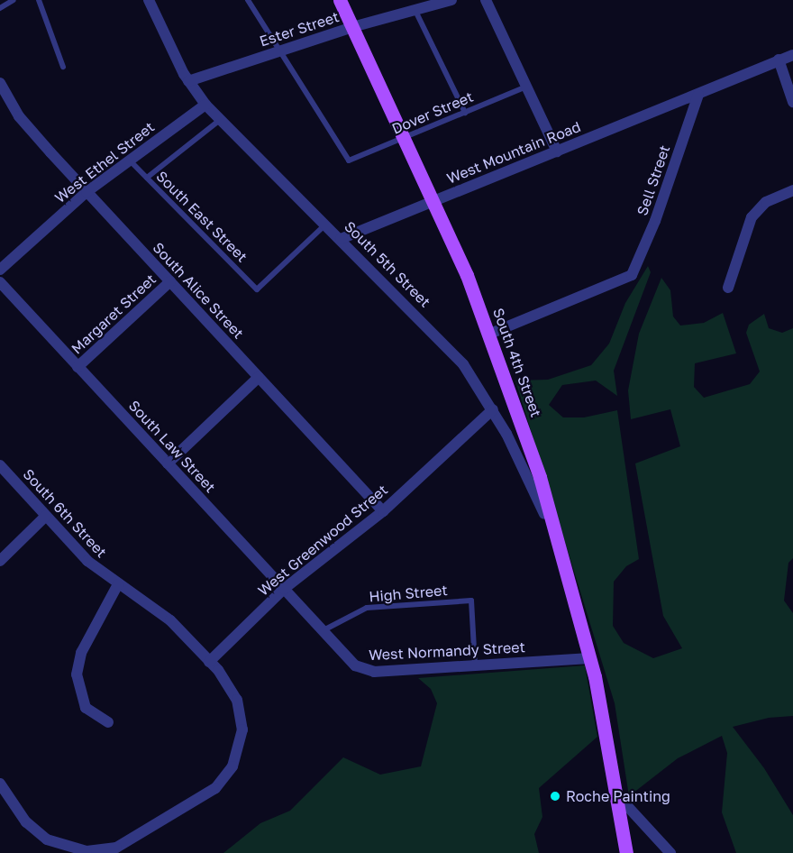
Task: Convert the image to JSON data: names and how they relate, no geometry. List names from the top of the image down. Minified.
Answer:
{"streets":{"main road":["South 4th Street"],"street":["Ester Street","West Mountain Road","West Ethel Street","Sell Street","South 5th Street","South Alice Street","Margaret Street","South Law Street","South 6th Street","West Greenwood Street","West Normandy Street"],"lane":["Dover Street","South East Street","High Street"]},"crossings":[["Ester Street","Dover Street"],["Ester Street","South 5th Street"],["Ester Street","South 4th Street"],["Dover Street","South 4th Street"],["West Mountain Road","Sell Street"],["West Mountain Road","South 5th Street"],["West Mountain Road","South 4th Street"],["West Ethel Street","South East Street"],["West Ethel Street","South 5th Street"],["West Ethel Street","South Alice Street"],["Sell Street","South 4th Street"],["South East Street","South 5th Street"],["South 5th Street","South 4th Street"],["South 5th Street","West Greenwood Street"],["South Alice Street","Margaret Street"],["South Alice Street","West Greenwood Street"],["Margaret Street","South Law Street"],["South 4th Street","West Normandy Street"],["South Law Street","West Greenwood Street"],["South Law Street","High Street"],["South Law Street","West Normandy Street"],["South 6th Street","West Greenwood Street"],["High Street","West Normandy Street"]],"places":["Roche Painting"]}
